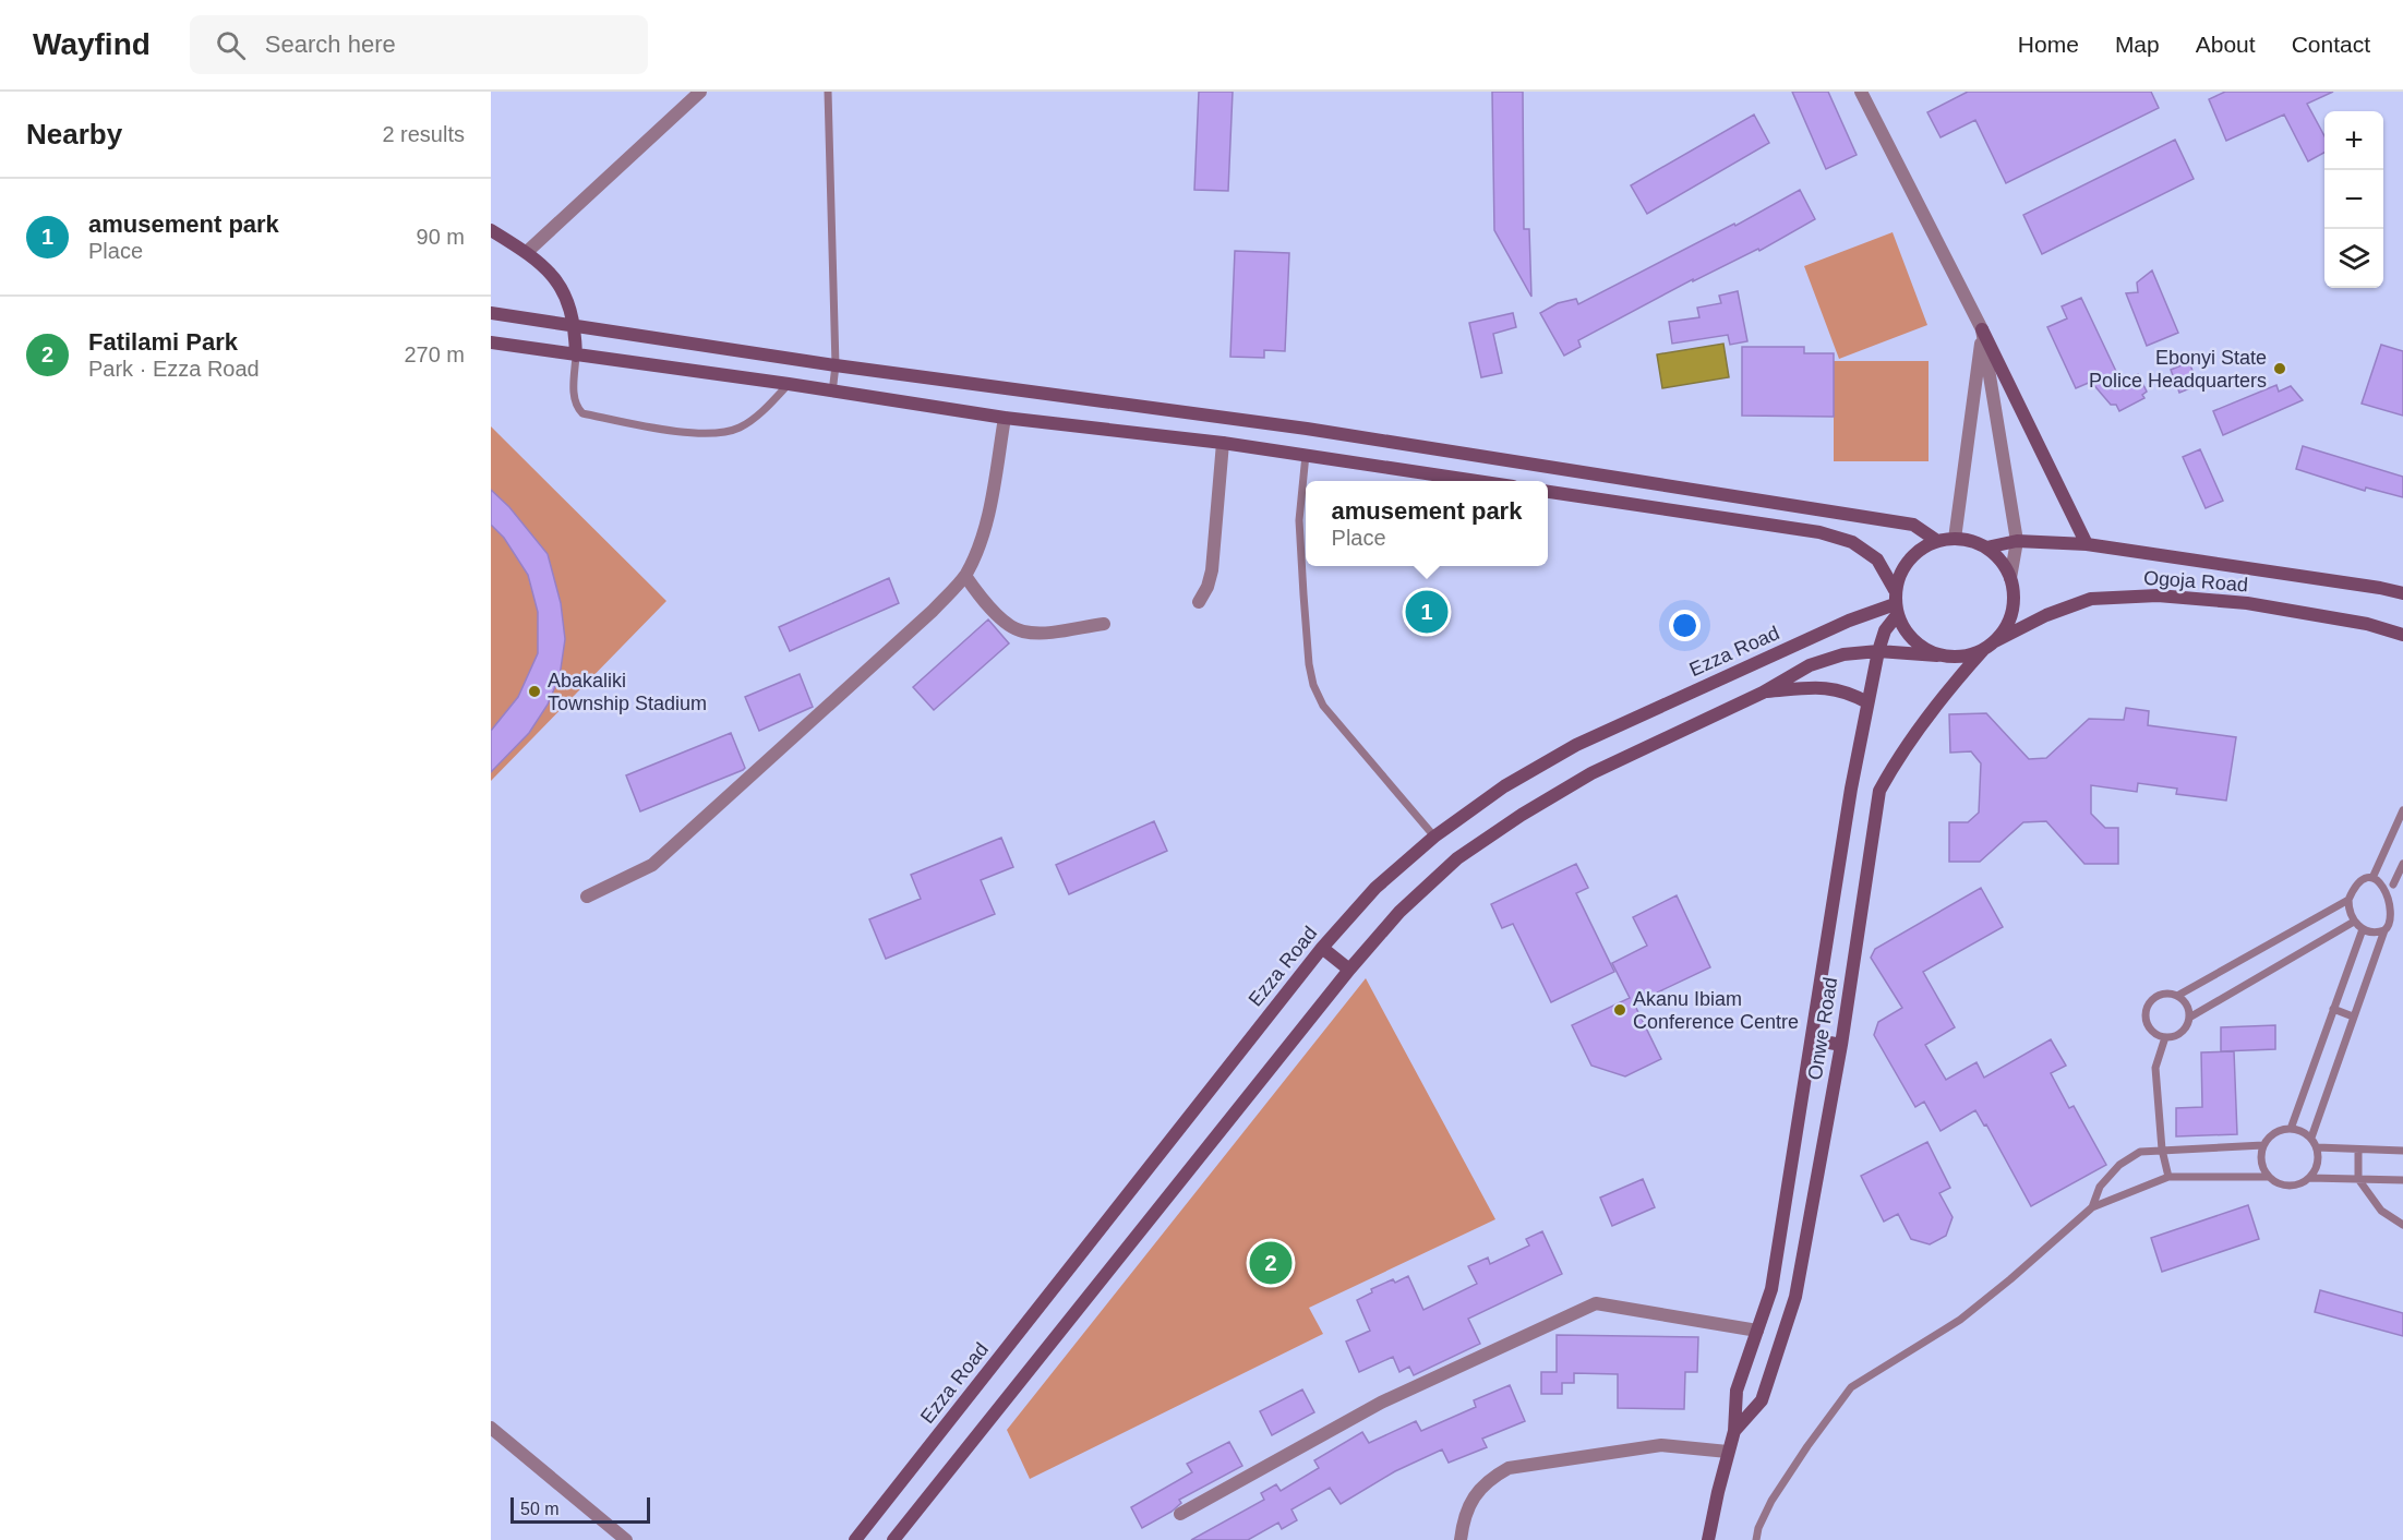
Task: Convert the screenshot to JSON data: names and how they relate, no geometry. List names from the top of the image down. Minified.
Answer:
{"streets":{"main road":["Ogoja Road","Ezza Road","Onwe Road"]},"crossings":[["Ogoja Road","Ezza Road"],["Ogoja Road","Onwe Road"],["Ezza Road","Onwe Road"]],"places":["Ebonyi State Police Headquarters","Abakaliki Township Stadium","Akanu Ibiam Conference Centre"],"scale_bar":"50 m","page":{"header":"Wayfind","search":"Search here","nav":["Home","Map","About","Contact"],"heading":["Nearby","2 results"],"map_buttons":["+","−"],"list":[{"mark":"1","name":"amusement park","note":"Place","value":"90 m"},{"mark":"2","name":"Fatilami Park","note":"Park · Ezza Road","value":"270 m"}],"popup":["amusement park","Place"],"pins":["1","2"],"scale":"50 m"}}
